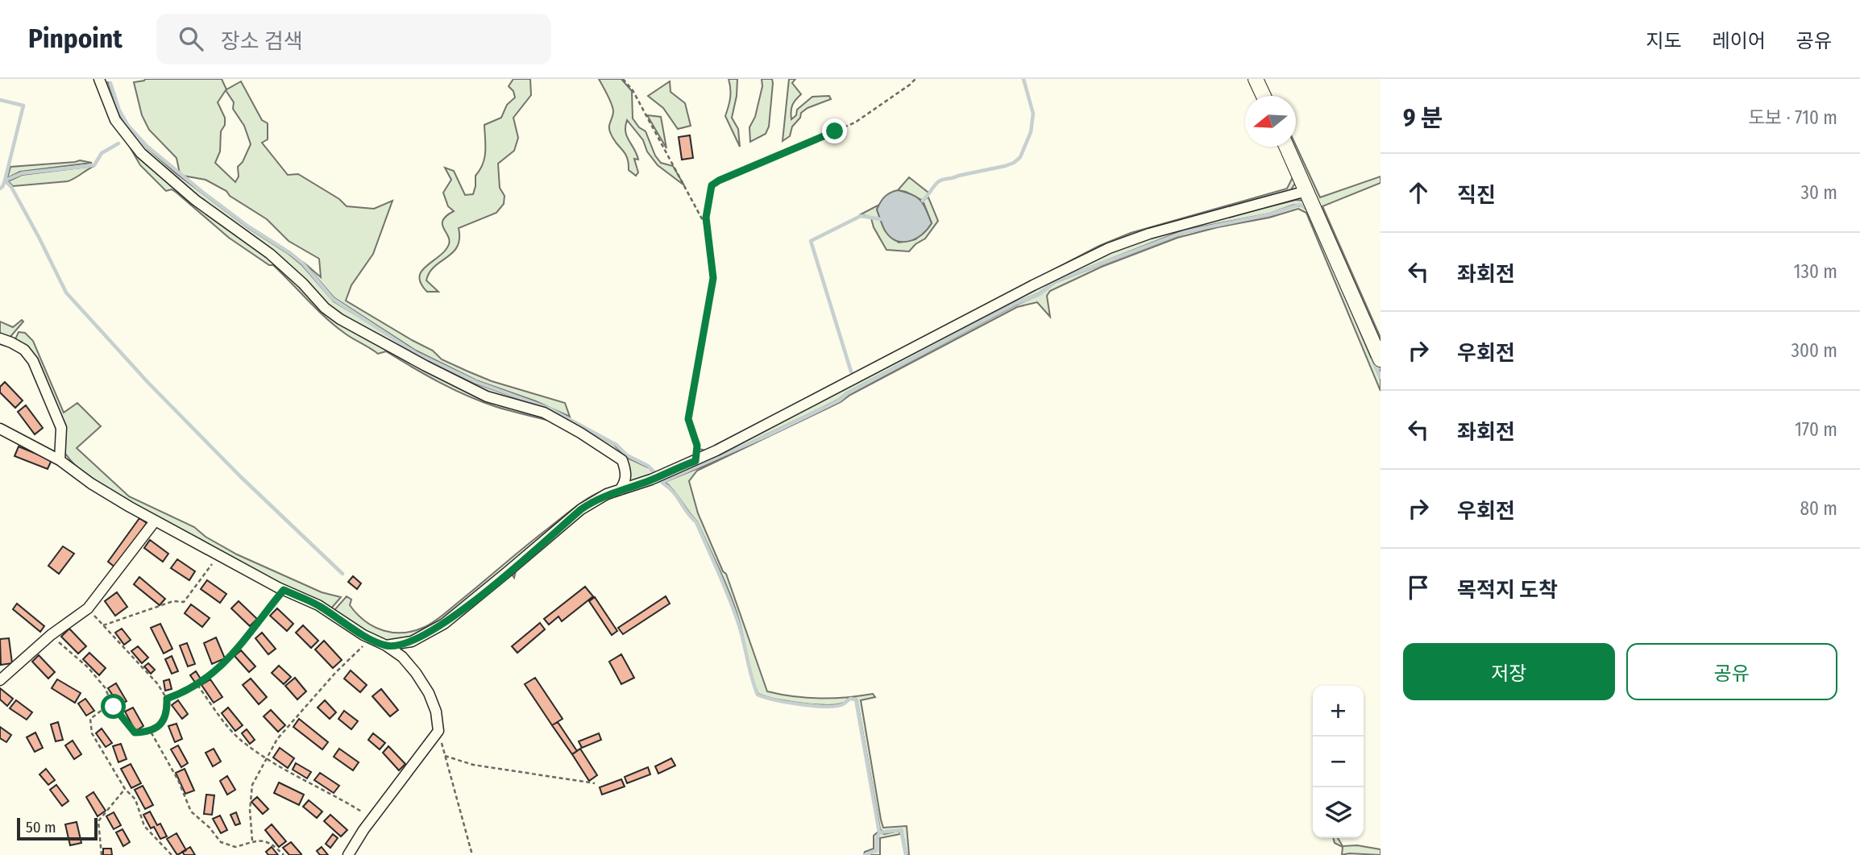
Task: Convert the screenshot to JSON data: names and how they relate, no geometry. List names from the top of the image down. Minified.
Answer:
{"scale_bar":"50 m","north":"left","page":{"header":"Pinpoint","search":"장소 검색","nav":["지도","레이어","공유"],"heading":["9 분","도보 · 710 m"],"list":[["직진","30 m"],["좌회전","130 m"],["우회전","300 m"],["좌회전","170 m"],["우회전","80 m"],"목적지 도착"],"buttons":["저장","공유"],"map_buttons":["+","−"],"scale":"50 m"}}
